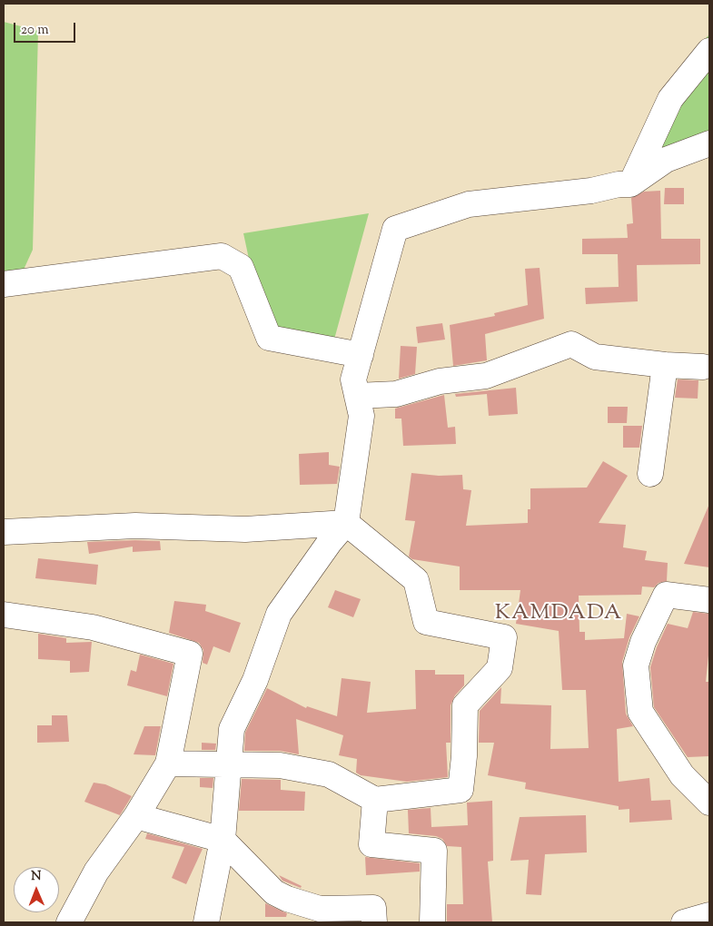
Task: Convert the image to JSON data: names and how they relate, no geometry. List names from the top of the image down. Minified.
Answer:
{"districts":["KAMDADA"],"scale_bar":"20 m","north":"top"}
